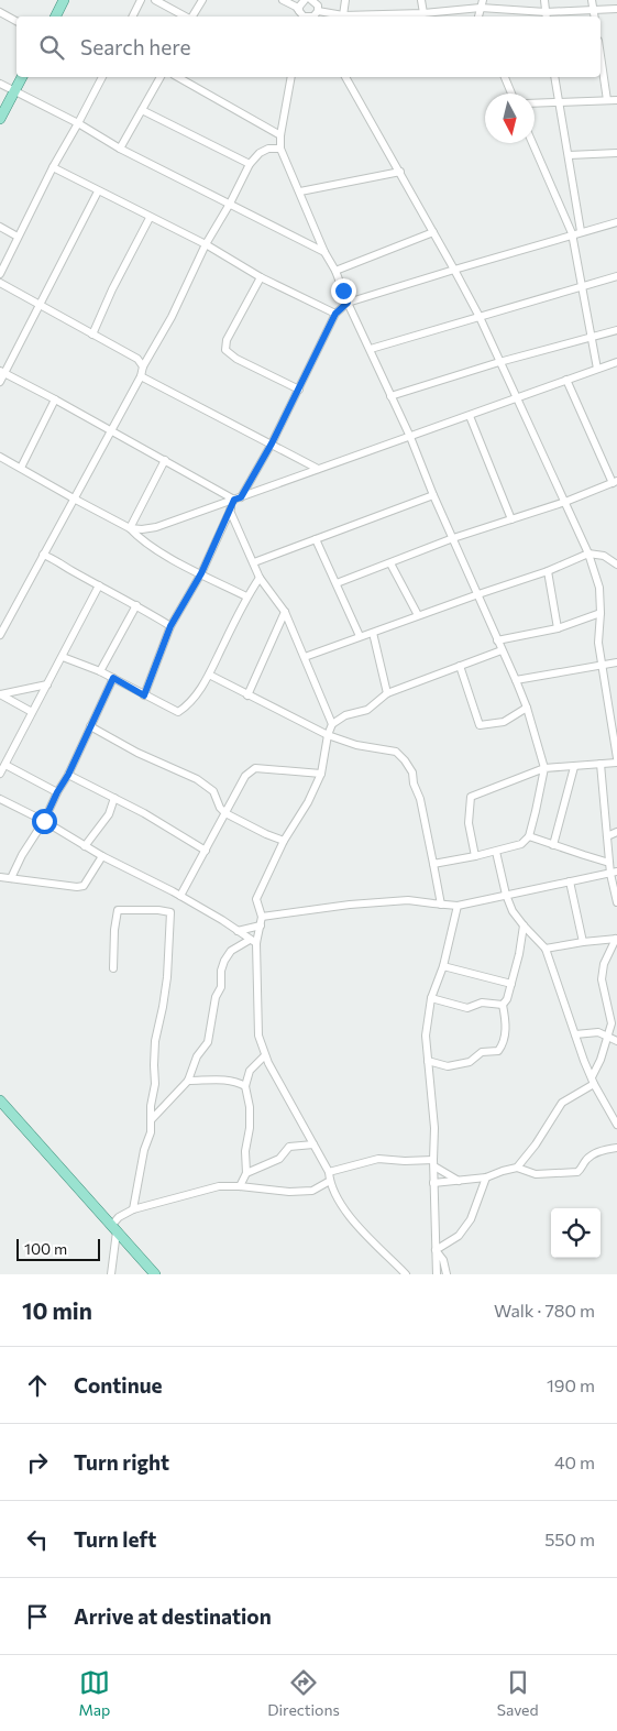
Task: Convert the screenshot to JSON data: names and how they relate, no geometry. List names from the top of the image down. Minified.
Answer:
{"scale_bar":"100 m","north":"bottom","page":{"search":"Search here","scale":"100 m","heading":["10 min","Walk · 780 m"],"list":[["Continue","190 m"],["Turn right","40 m"],["Turn left","550 m"],"Arrive at destination"],"nav":["Map","Directions","Saved"]}}
